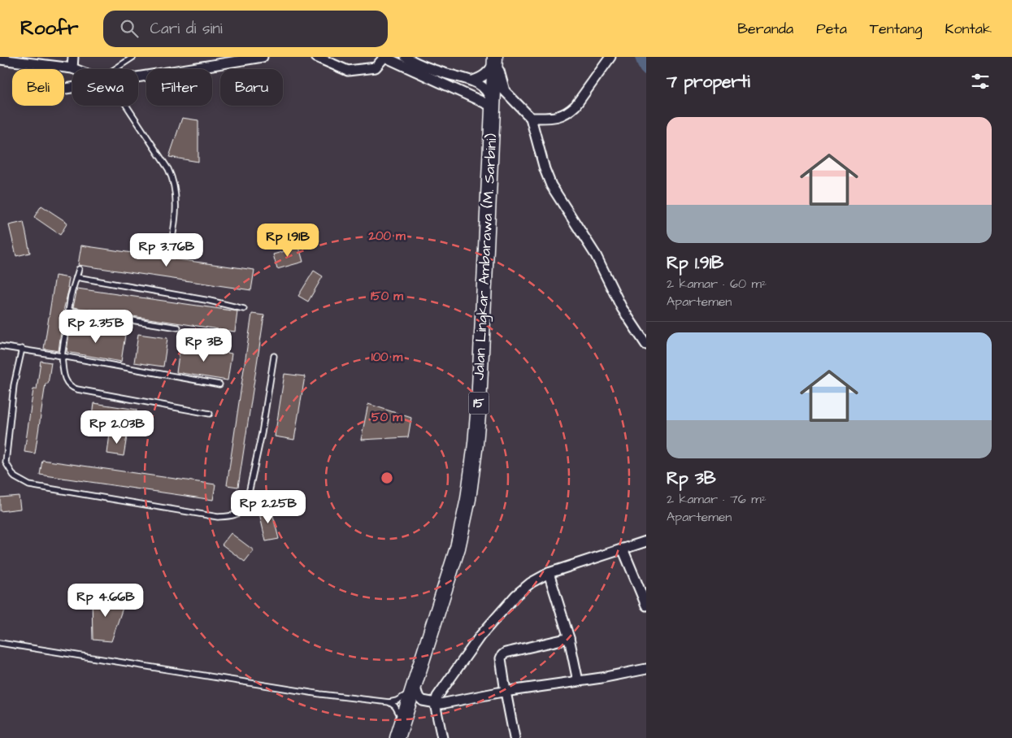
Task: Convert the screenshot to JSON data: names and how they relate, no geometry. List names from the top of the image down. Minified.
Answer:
{"streets":{"highway":["Jalan Lingkar Ambarawa (M. Sarbini)","15"]},"page":{"header":"Roofr","search":"Cari di sini","nav":["Beranda","Peta","Tentang","Kontak"],"heading":"7 properti","chip":["Beli","Sewa","Filter","Baru"],"list":[{"name":"Rp 1.91B","note":"2 kamar · 60 m² · Apartemen"},{"name":"Rp 3B","note":"2 kamar · 76 m² · Apartemen"}],"price":["Rp 1.91B","Rp 3.76B","Rp 2.35B","Rp 3B","Rp 2.03B","Rp 2.25B","Rp 4.66B"]},"rings":["200 m","150 m","100 m","50 m"]}
